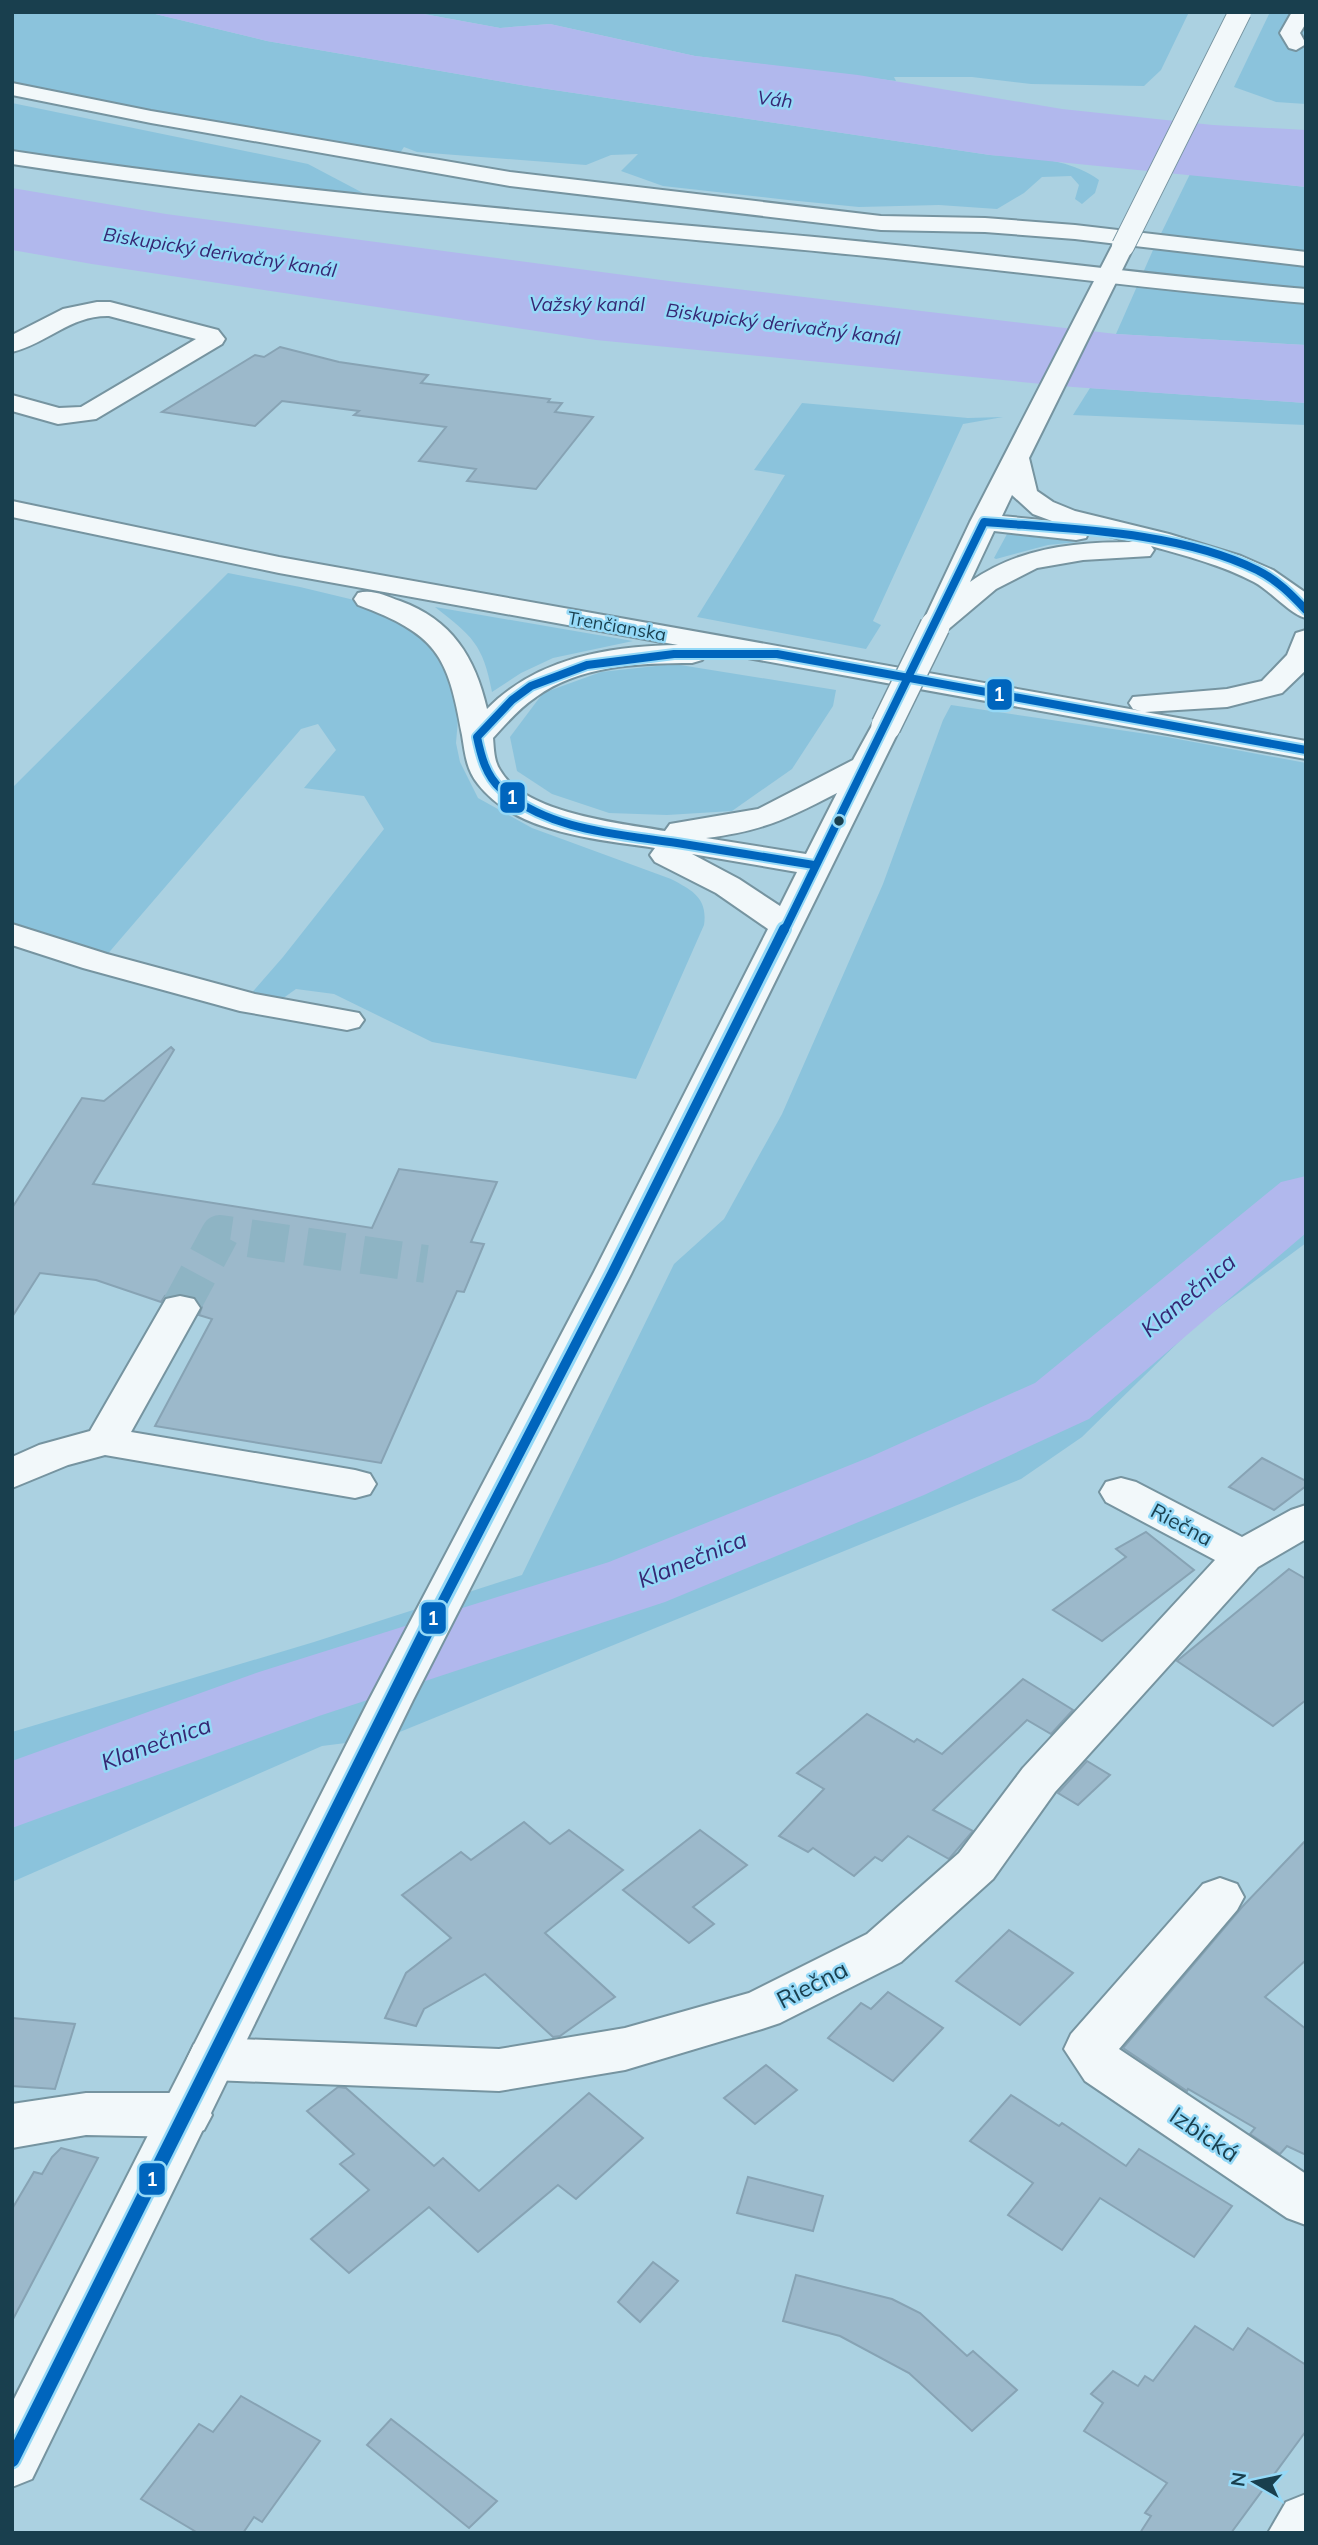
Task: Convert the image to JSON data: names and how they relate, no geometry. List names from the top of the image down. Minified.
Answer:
{"streets":{"main road":["Trenčianska","Riečna","Izbická"]},"water":["Váh","Biskupický derivačný kanál","Važský kanál","Klanečnica"],"lines":["transit line 1"],"north":"left"}
